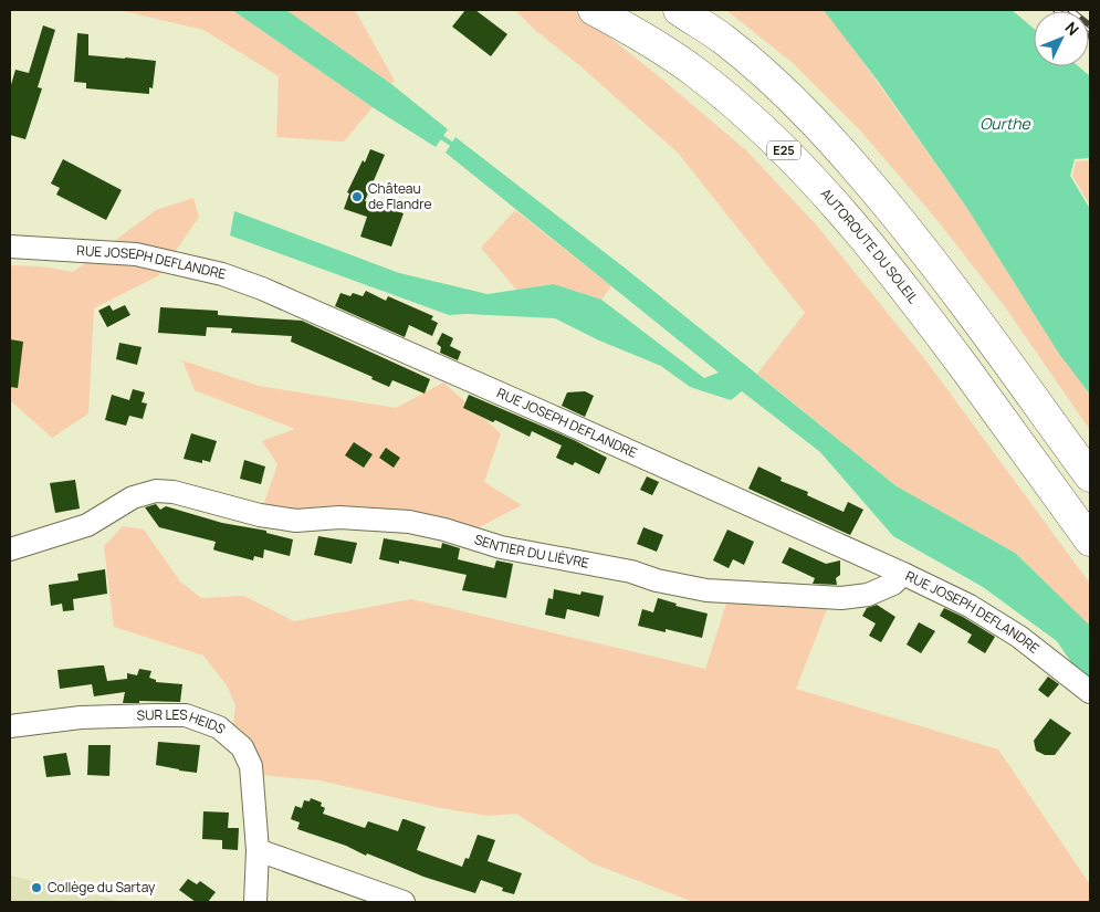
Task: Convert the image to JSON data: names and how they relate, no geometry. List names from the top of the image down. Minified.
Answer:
{"streets":{"highway":["E25","AUTOROUTE DU SOLEIL"],"street":["RUE JOSEPH DEFLANDRE","SENTIER DU LIÈVRE","SUR LES HEIDS"]},"crossings":[["RUE JOSEPH DEFLANDRE","SENTIER DU LIÈVRE"]],"water":["Ourthe"],"places":["Château de Flandre","Collège du Sartay"],"north":"top right"}
